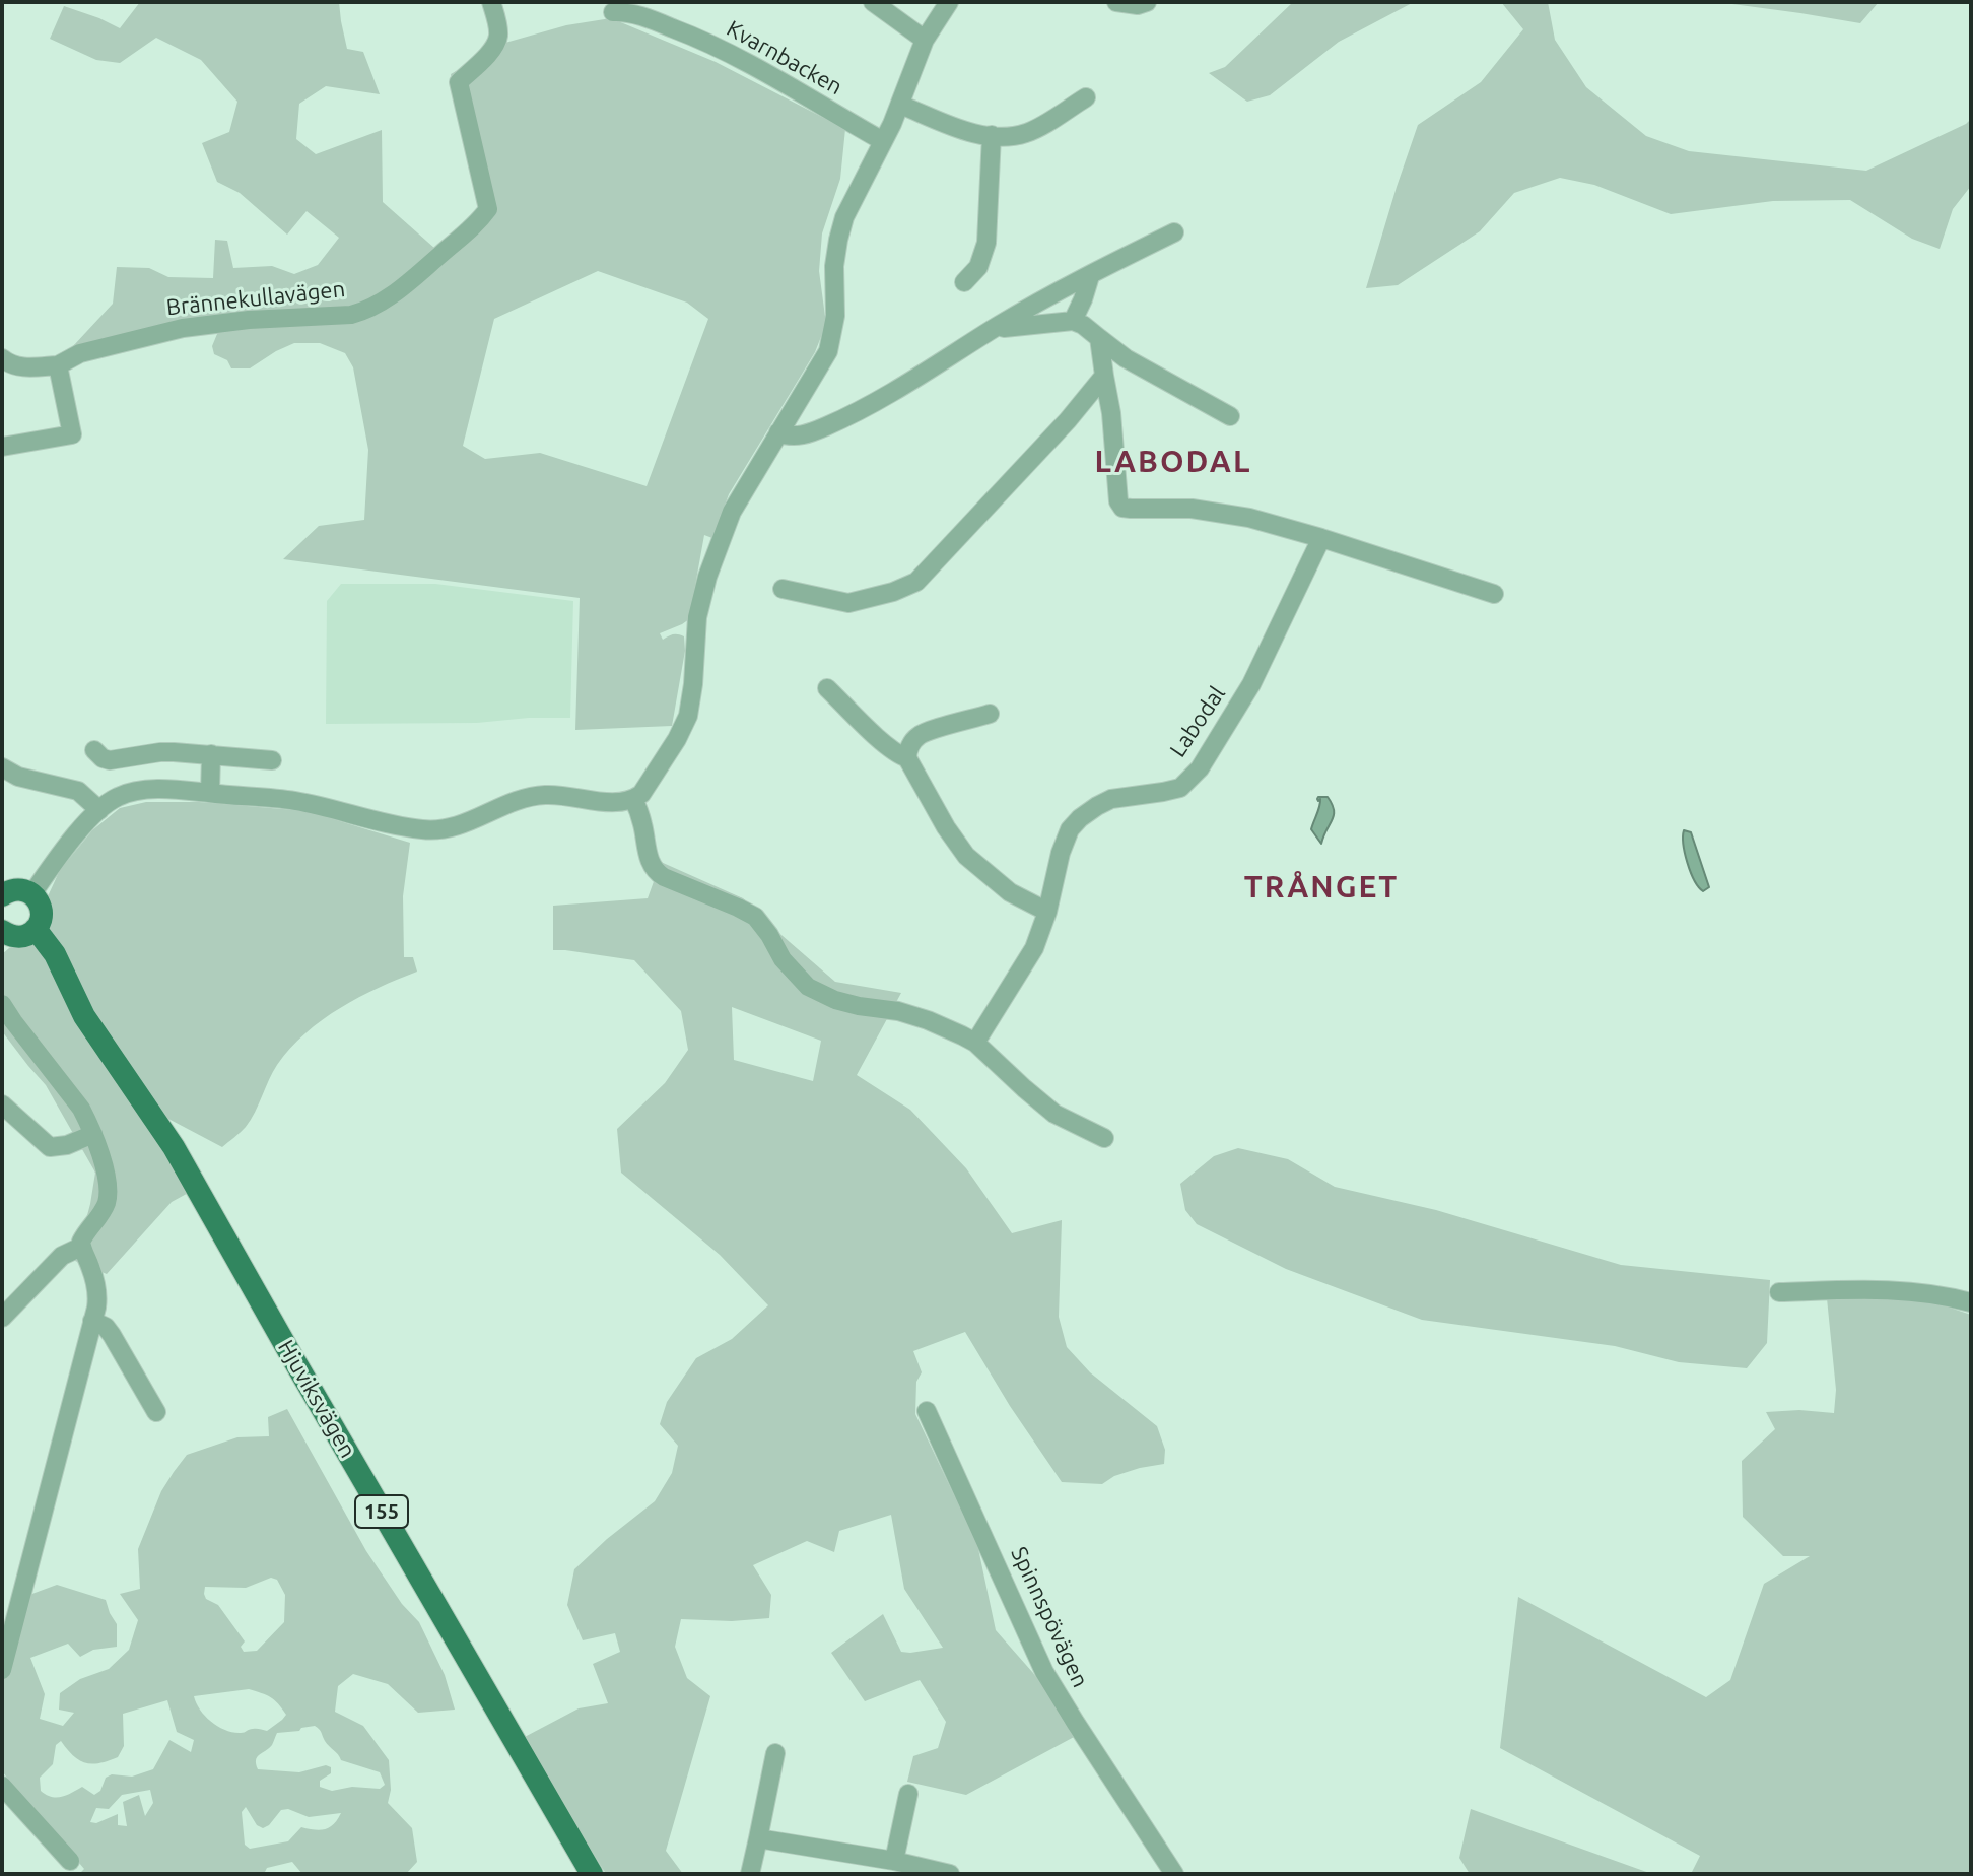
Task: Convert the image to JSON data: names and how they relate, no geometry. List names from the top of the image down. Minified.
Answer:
{"streets":{"main road":["Hjuviksvägen","155"],"street":["Kvarnbacken","Brännekullavägen","Labodal","Spinnspövägen"]},"districts":["LABODAL","TRÅNGET"]}
